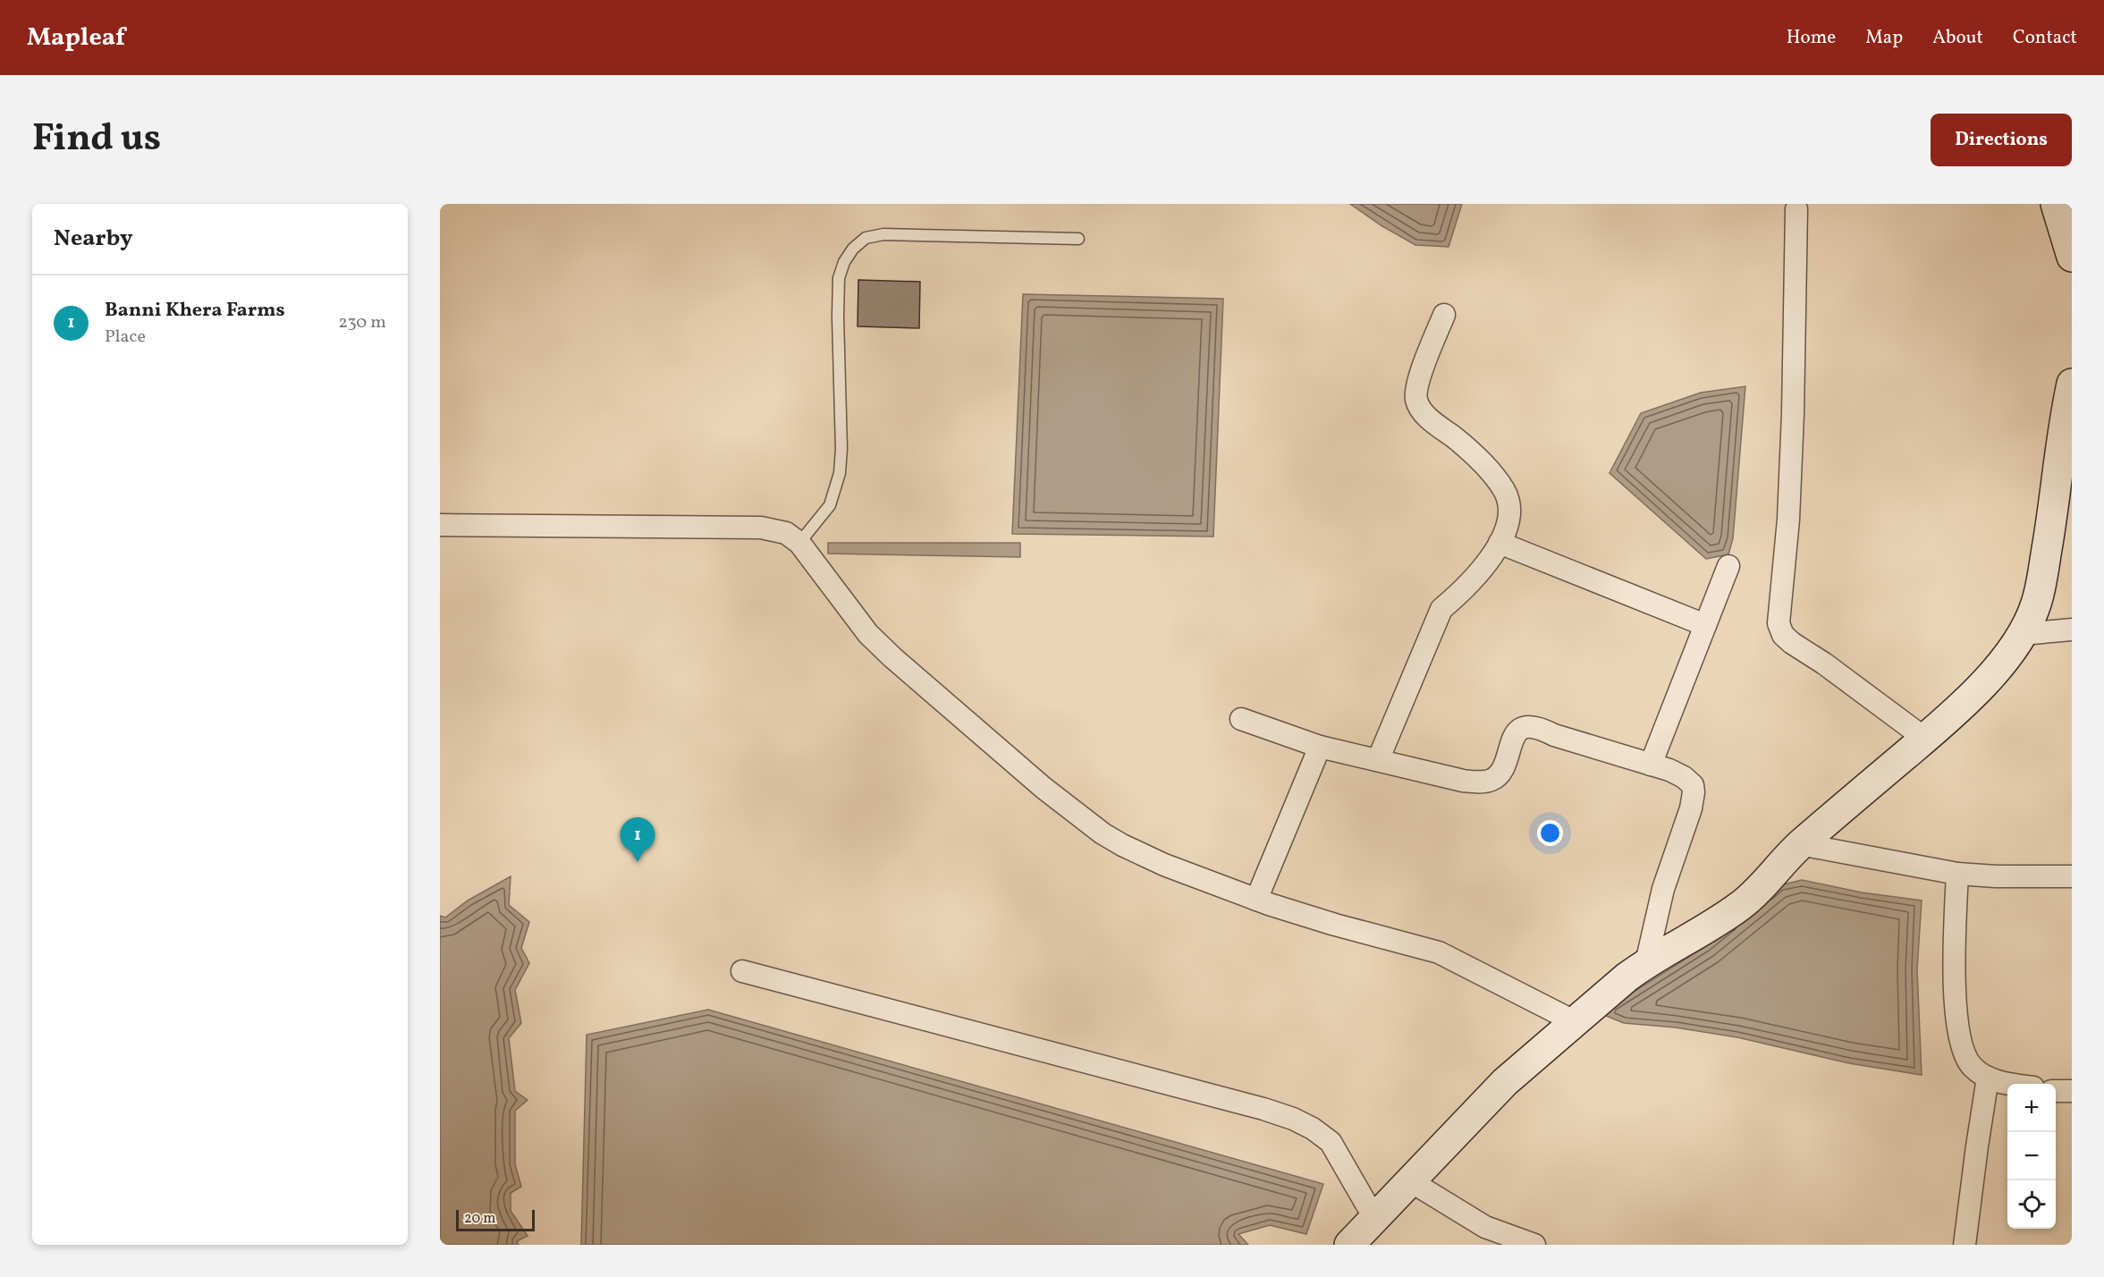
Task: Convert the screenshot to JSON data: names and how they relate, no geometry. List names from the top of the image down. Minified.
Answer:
{"scale_bar":"20 m","page":{"header":"Mapleaf","nav":["Home","Map","About","Contact"],"title":"Find us","buttons":"Directions","heading":"Nearby","list":[{"mark":"1","name":"Banni Khera Farms","note":"Place","value":"230 m"}],"pins":"1","map_buttons":["+","−"],"scale":"20 m"}}
